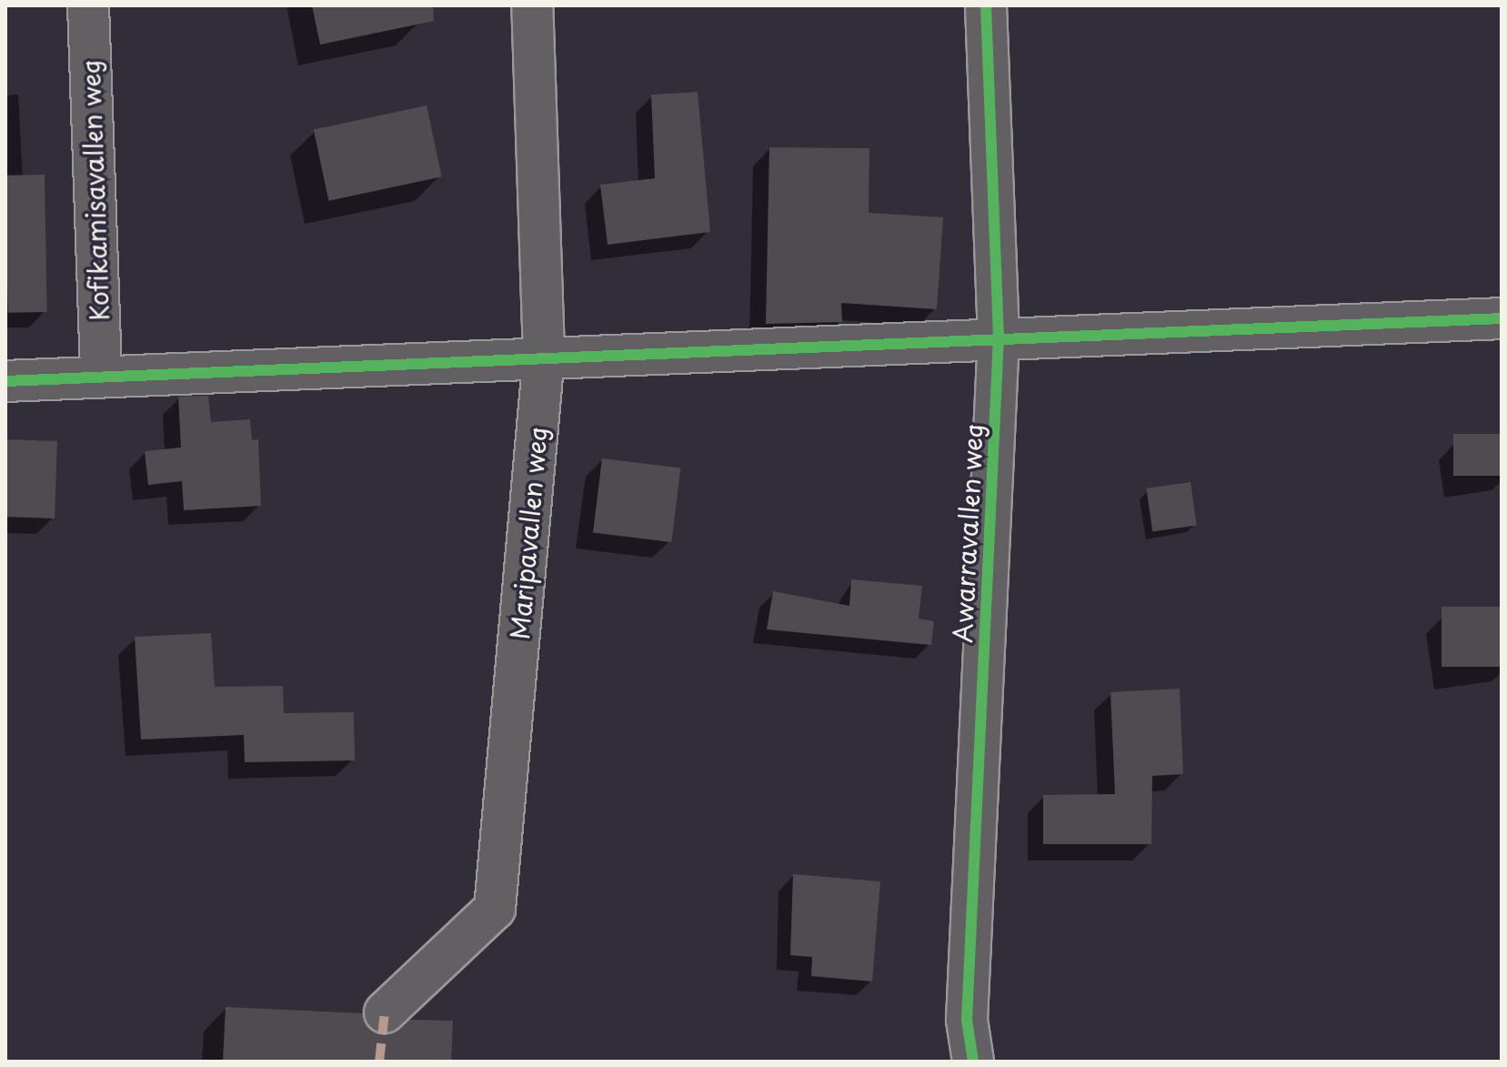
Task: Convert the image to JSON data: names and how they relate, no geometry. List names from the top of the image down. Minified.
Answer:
{"streets":{"street":["Kofikamisavallen weg","Maripavallen weg","Awarravallen weg"]}}
